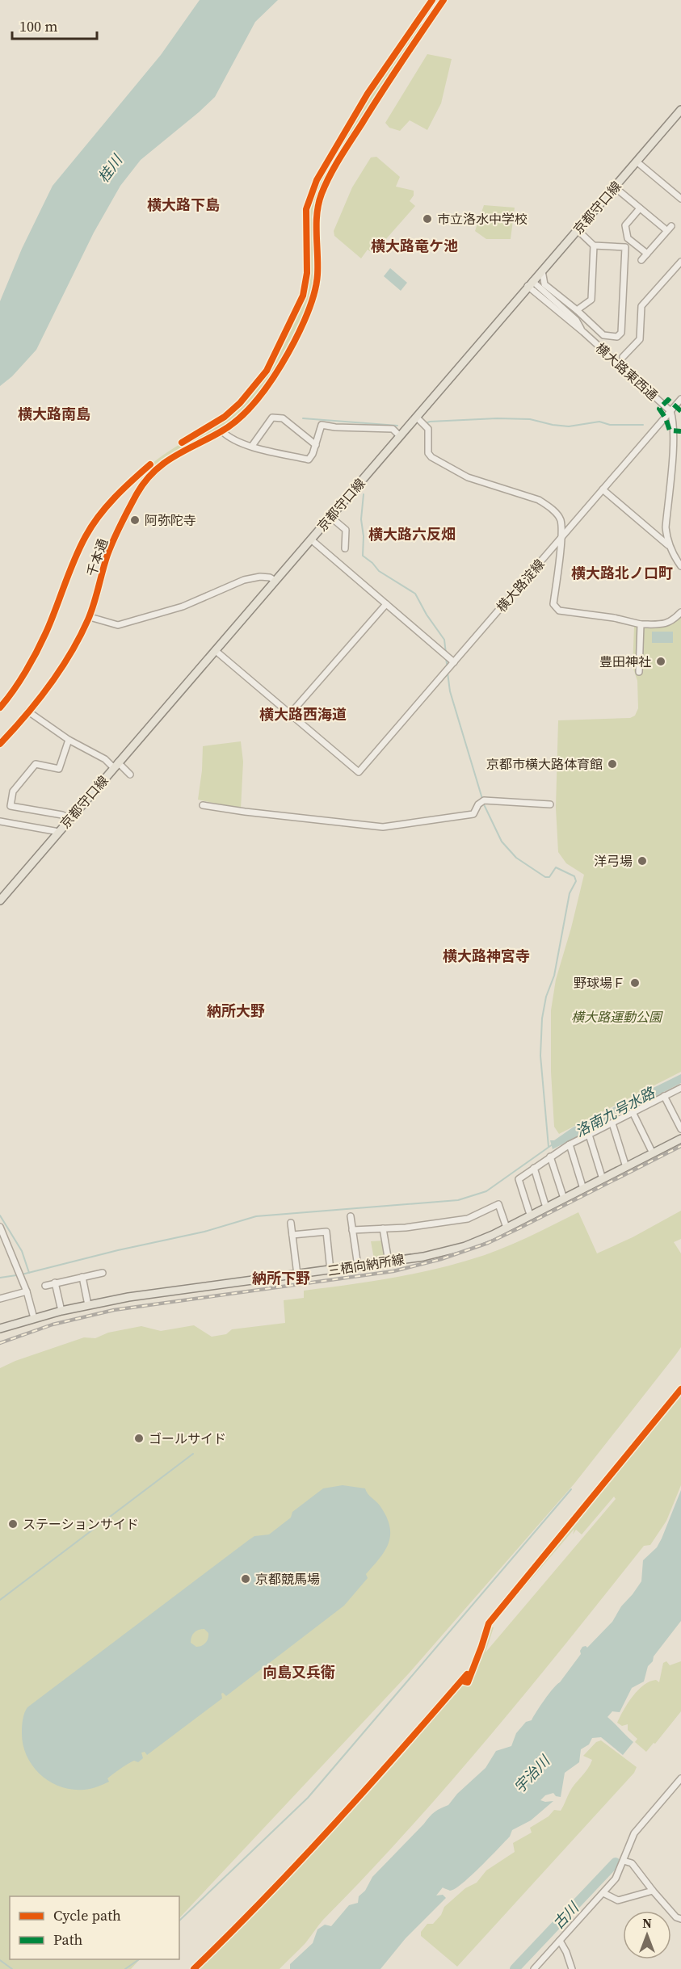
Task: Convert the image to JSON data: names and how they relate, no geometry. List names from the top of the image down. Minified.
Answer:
{"streets":{"main road":["京都守口線","三栖向納所線"],"street":["横大路東西通","千本通","横大路淀線"]},"crossings":[["京都守口線","横大路東西通"],["横大路東西通","横大路淀線"]],"districts":["横大路下島","横大路竜ケ池","横大路南島","横大路六反畑","横大路北ノ口町","横大路西海道","横大路神宮寺","納所大野","納所下野","向島又兵衛"],"water":["桂川","洛南九号水路","宇治川","古川"],"parks":["横大路運動公園"],"places":["市立洛水中学校","阿弥陀寺","豊田神社","京都市横大路体育館","洋弓場","野球場Ｆ","ゴールサイド","ステーションサイド","京都競馬場"],"legend":["Cycle path","Path"],"scale_bar":"100 m","north":"top"}
